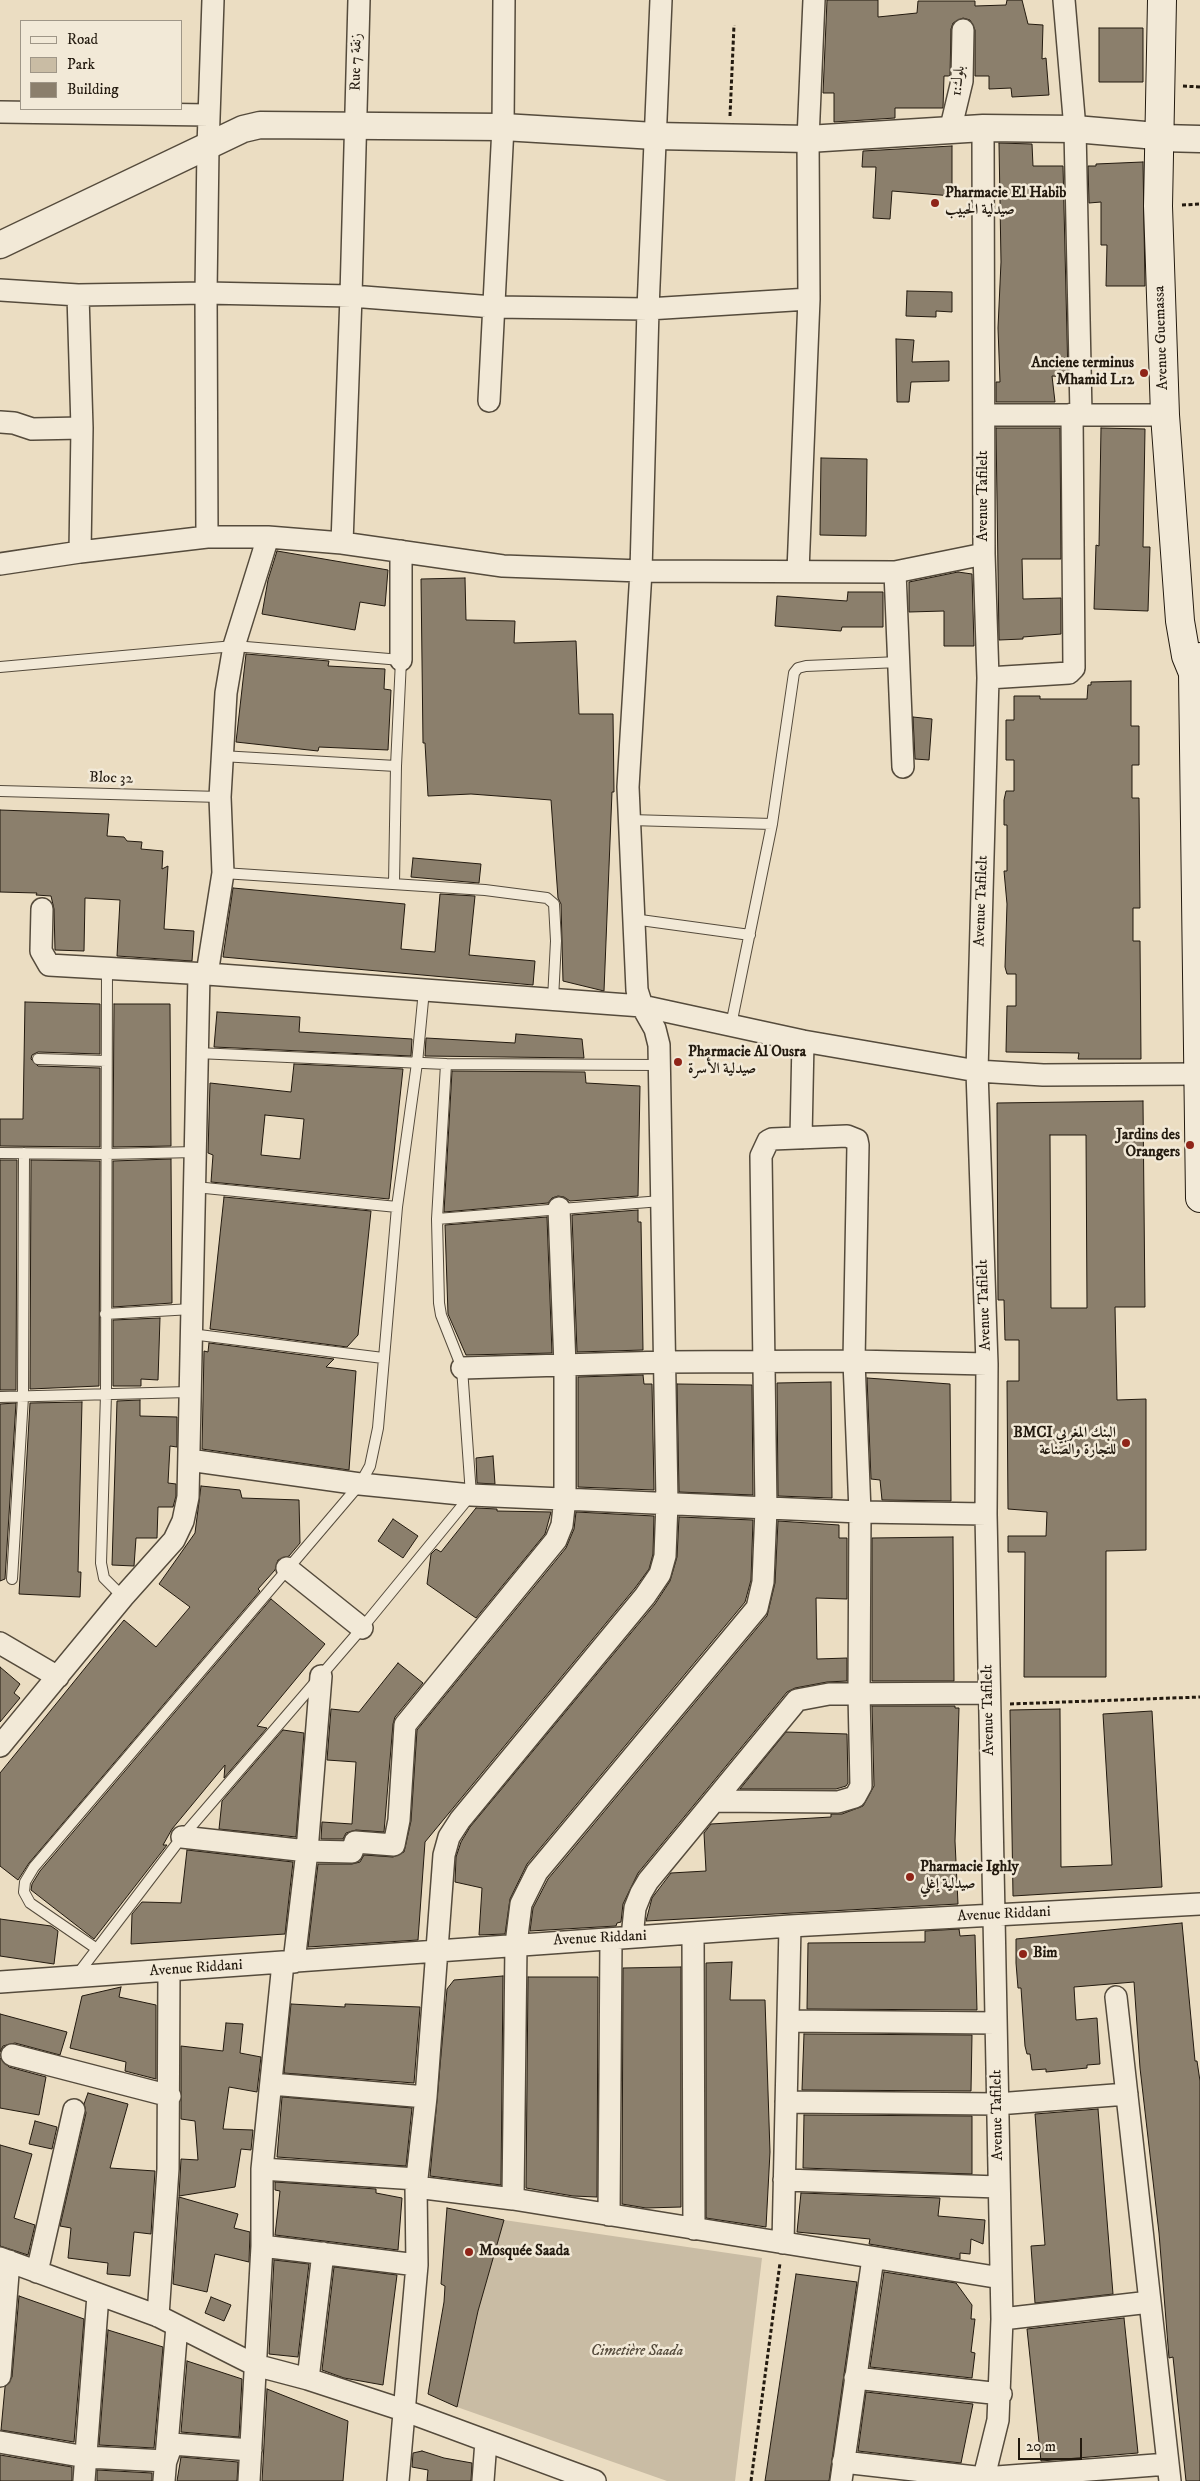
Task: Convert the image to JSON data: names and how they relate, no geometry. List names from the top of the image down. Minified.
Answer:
{"streets":{"main road":["Avenue Guemassa"],"street":["Rue 7 زنقة","بلوك:1","Avenue Tafilelt","Avenue Riddani"],"lane":["Bloc 32"]},"crossings":[["Avenue Tafilelt","Avenue Riddani"]],"parks":["Cimetière Saada"],"places":["Pharmacie El Habib صيدلية الحبيب","Anciene terminus Mhamid L12","Pharmacie Al Ousra صيدلية الأسرة","Jardins des Orangers","BMCI البنك المغربي للتجارة والصناعة","Pharmacie Ighly صيدلية إغلي","Bim","Mosquée Saada"],"legend":["Road","Park","Building"],"scale_bar":"20 m"}
